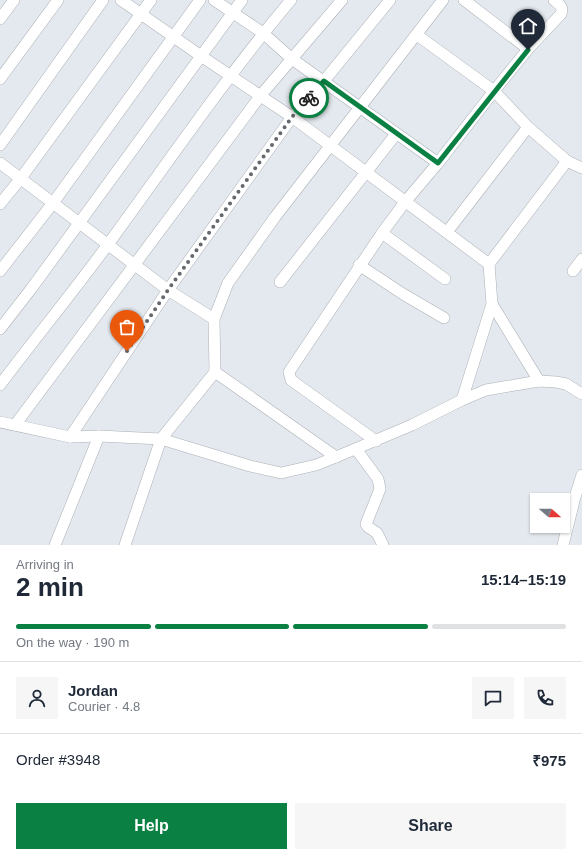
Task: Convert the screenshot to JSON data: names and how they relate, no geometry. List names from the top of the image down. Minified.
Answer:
{"north":"right","page":{"heading":["2 min","Arriving in","15:14–15:19"],"panel":["Jordan","Courier · 4.8","Order #3948","₹975"],"bar":"On the way · 190 m","buttons":["Help","Share"]}}
